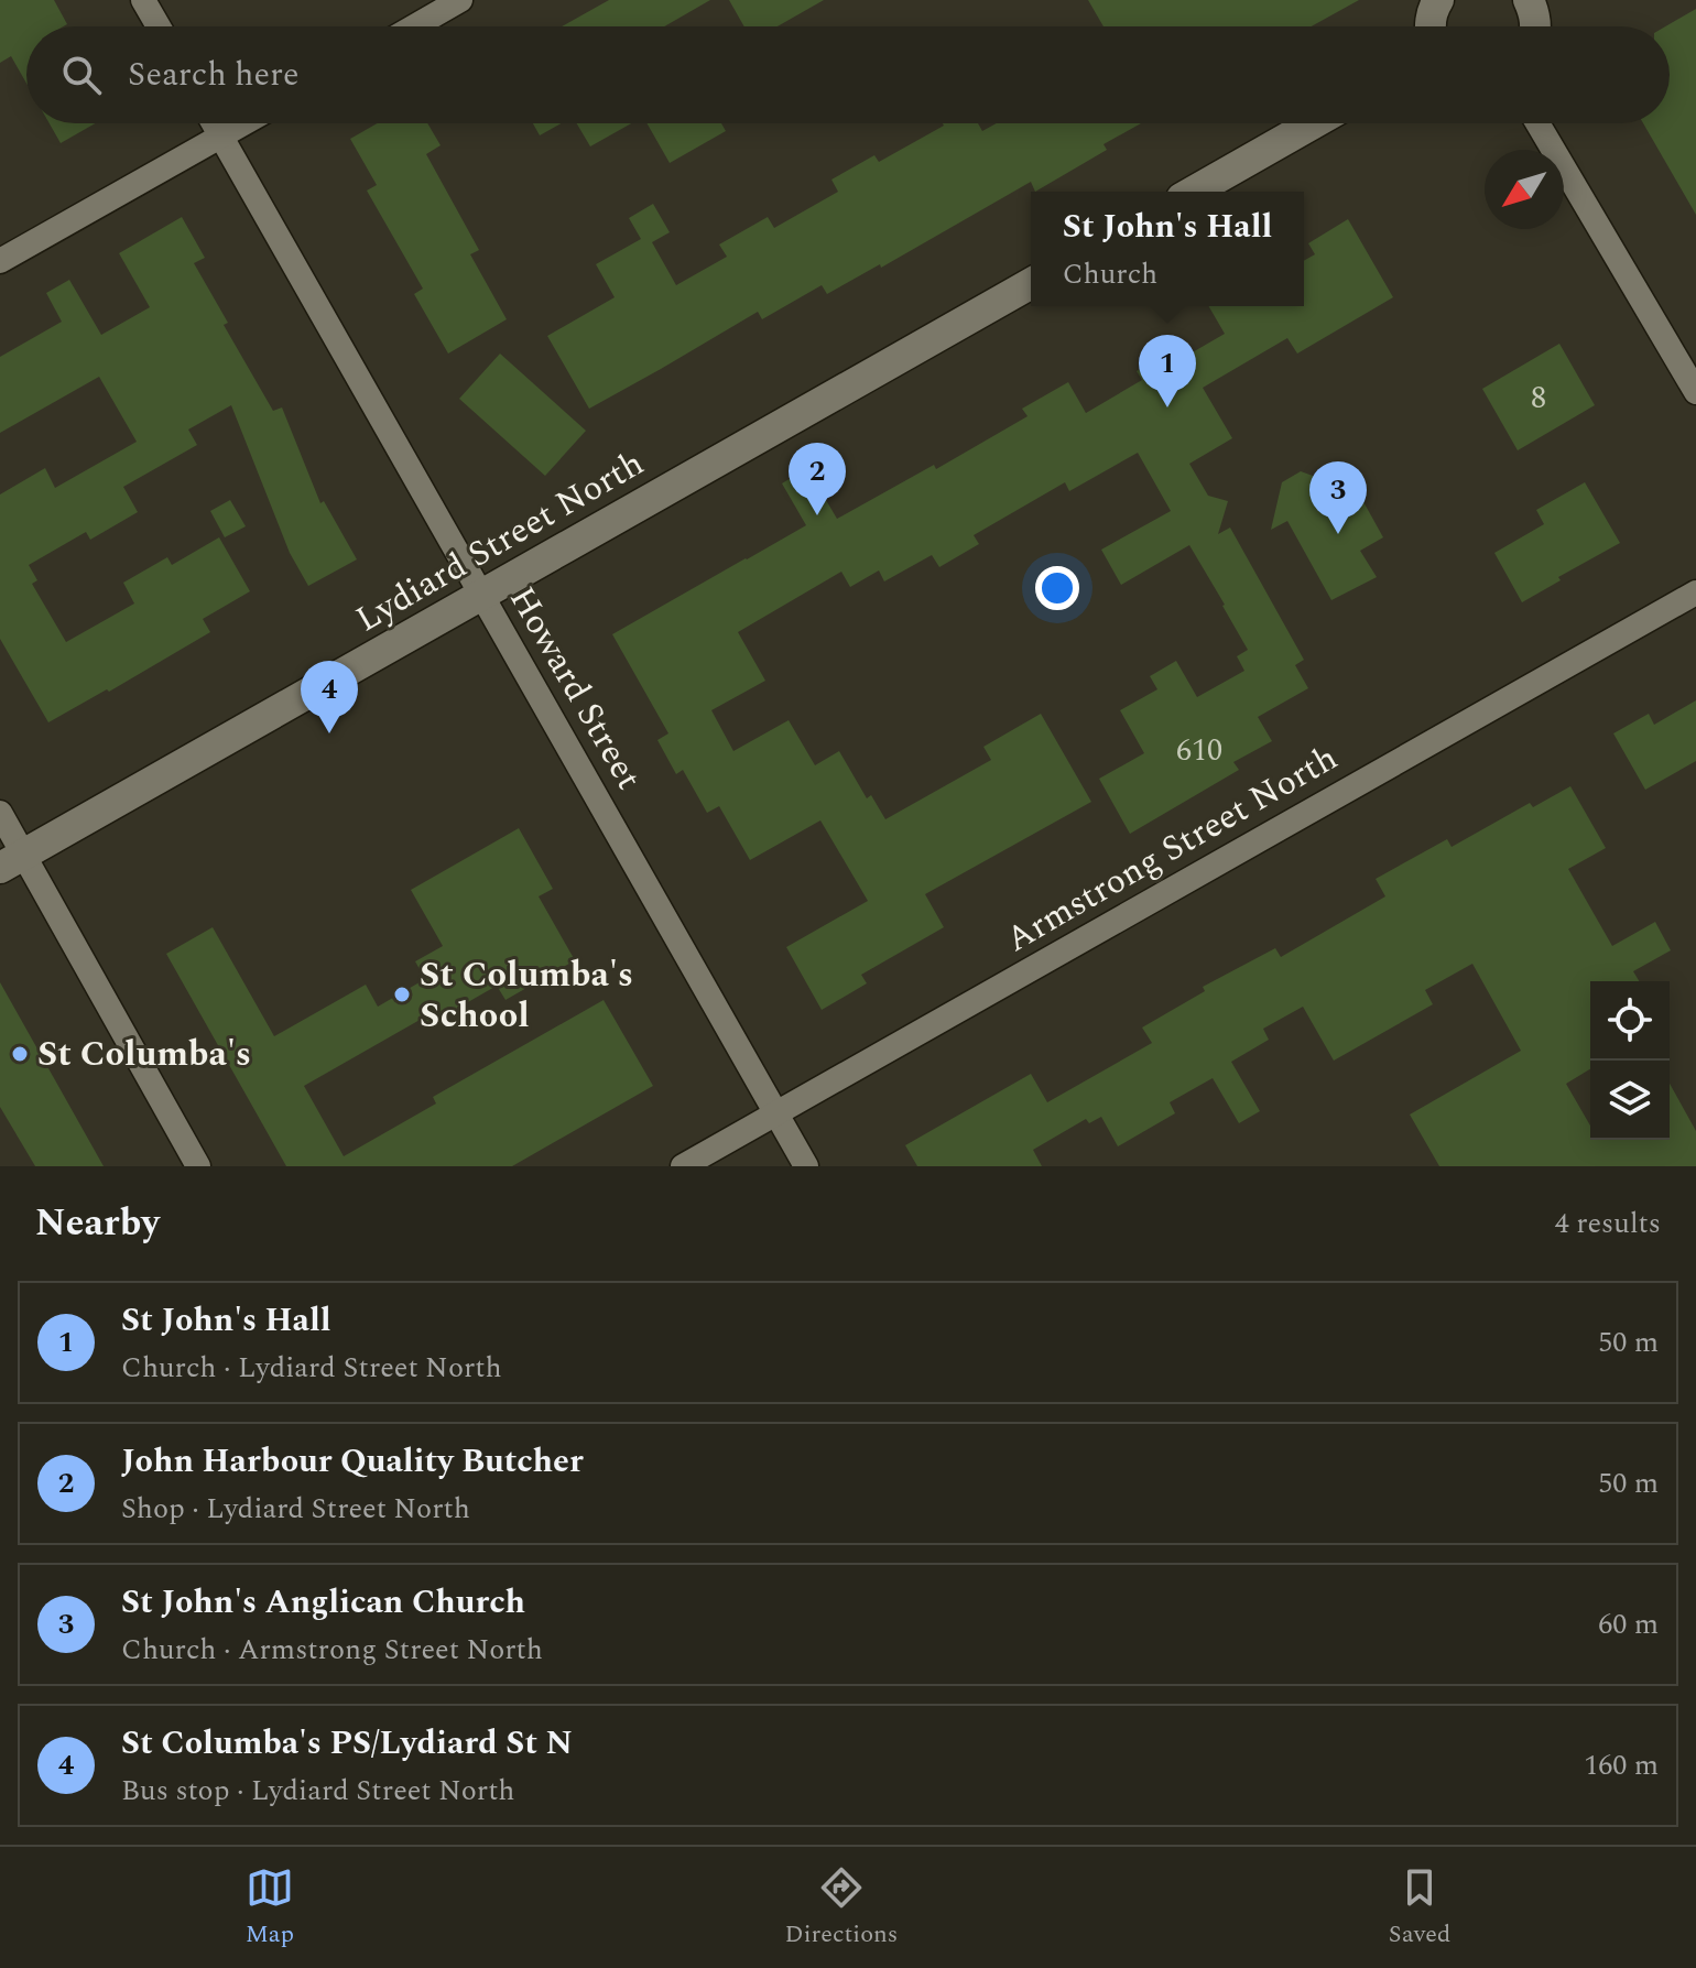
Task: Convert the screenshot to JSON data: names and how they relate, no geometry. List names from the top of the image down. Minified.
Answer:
{"streets":{"street":["Lydiard Street North","Howard Street","Armstrong Street North"]},"crossings":[["Lydiard Street North","Howard Street"],["Howard Street","Armstrong Street North"]],"places":["St Columba's School","St Columba's"],"house_numbers":["8","610"],"north":"bottom left","page":{"search":"Search here","popup":["St John's Hall","Church"],"pins":["1","2","3","4"],"heading":["Nearby","4 results"],"list":[{"mark":"1","name":"St John's Hall","note":"Church · Lydiard Street North","value":"50 m"},{"mark":"2","name":"John Harbour Quality Butcher","note":"Shop · Lydiard Street North","value":"50 m"},{"mark":"3","name":"St John's Anglican Church","note":"Church · Armstrong Street North","value":"60 m"},{"mark":"4","name":"St Columba's PS/Lydiard St N","note":"Bus stop · Lydiard Street North","value":"160 m"}],"nav":["Map","Directions","Saved"]}}
